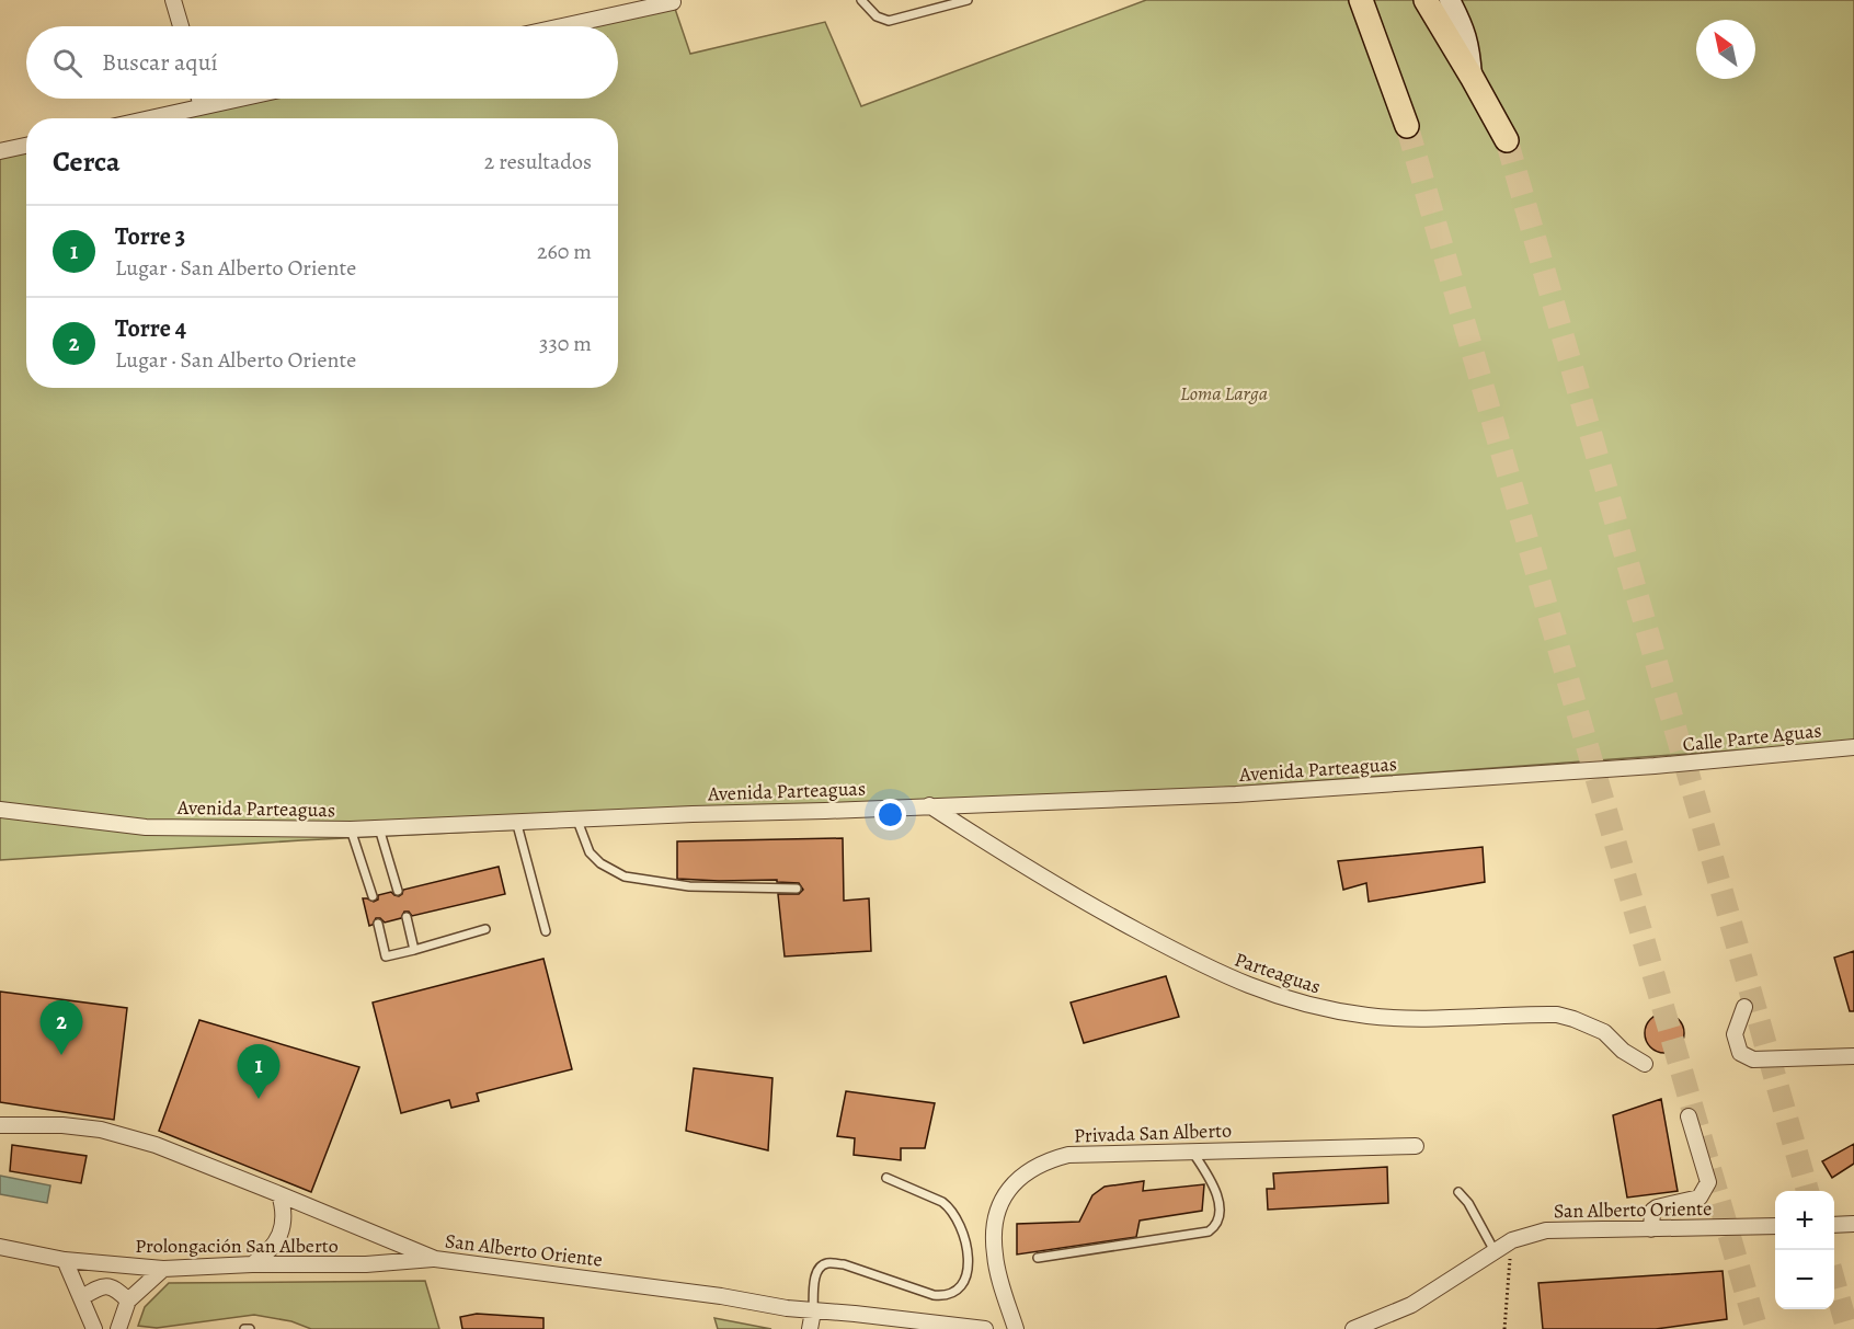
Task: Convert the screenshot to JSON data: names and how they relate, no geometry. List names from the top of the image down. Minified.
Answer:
{"streets":{"street":["Calle Parte Aguas","Avenida Parteaguas","Parteaguas","Privada San Alberto","San Alberto Oriente","Prolongación San Alberto"]},"crossings":[["Calle Parte Aguas","Avenida Parteaguas"],["Avenida Parteaguas","Parteaguas"],["San Alberto Oriente","Prolongación San Alberto"]],"parks":["Loma Larga"],"north":"top left","page":{"search":"Buscar aquí","heading":["Cerca","2 resultados"],"list":[{"mark":"1","name":"Torre 3","note":"Lugar · San Alberto Oriente","value":"260 m"},{"mark":"2","name":"Torre 4","note":"Lugar · San Alberto Oriente","value":"330 m"}],"pins":["2","1"],"map_buttons":["+","−"]}}
